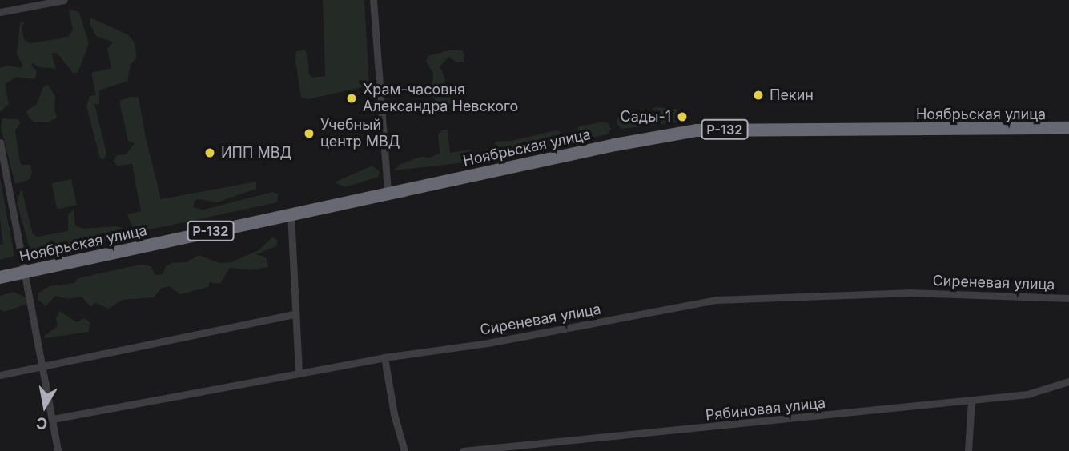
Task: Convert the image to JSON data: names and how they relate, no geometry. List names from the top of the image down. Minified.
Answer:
{"streets":{"highway":["Ноябрьская улица","Р-132"],"street":["Сиреневая улица","Рябиновая улица"]},"places":["Пекин","Храм-часовня Александра Невского","Сады-1","Учебный центр МВД","ИПП МВД"],"north":"bottom"}
